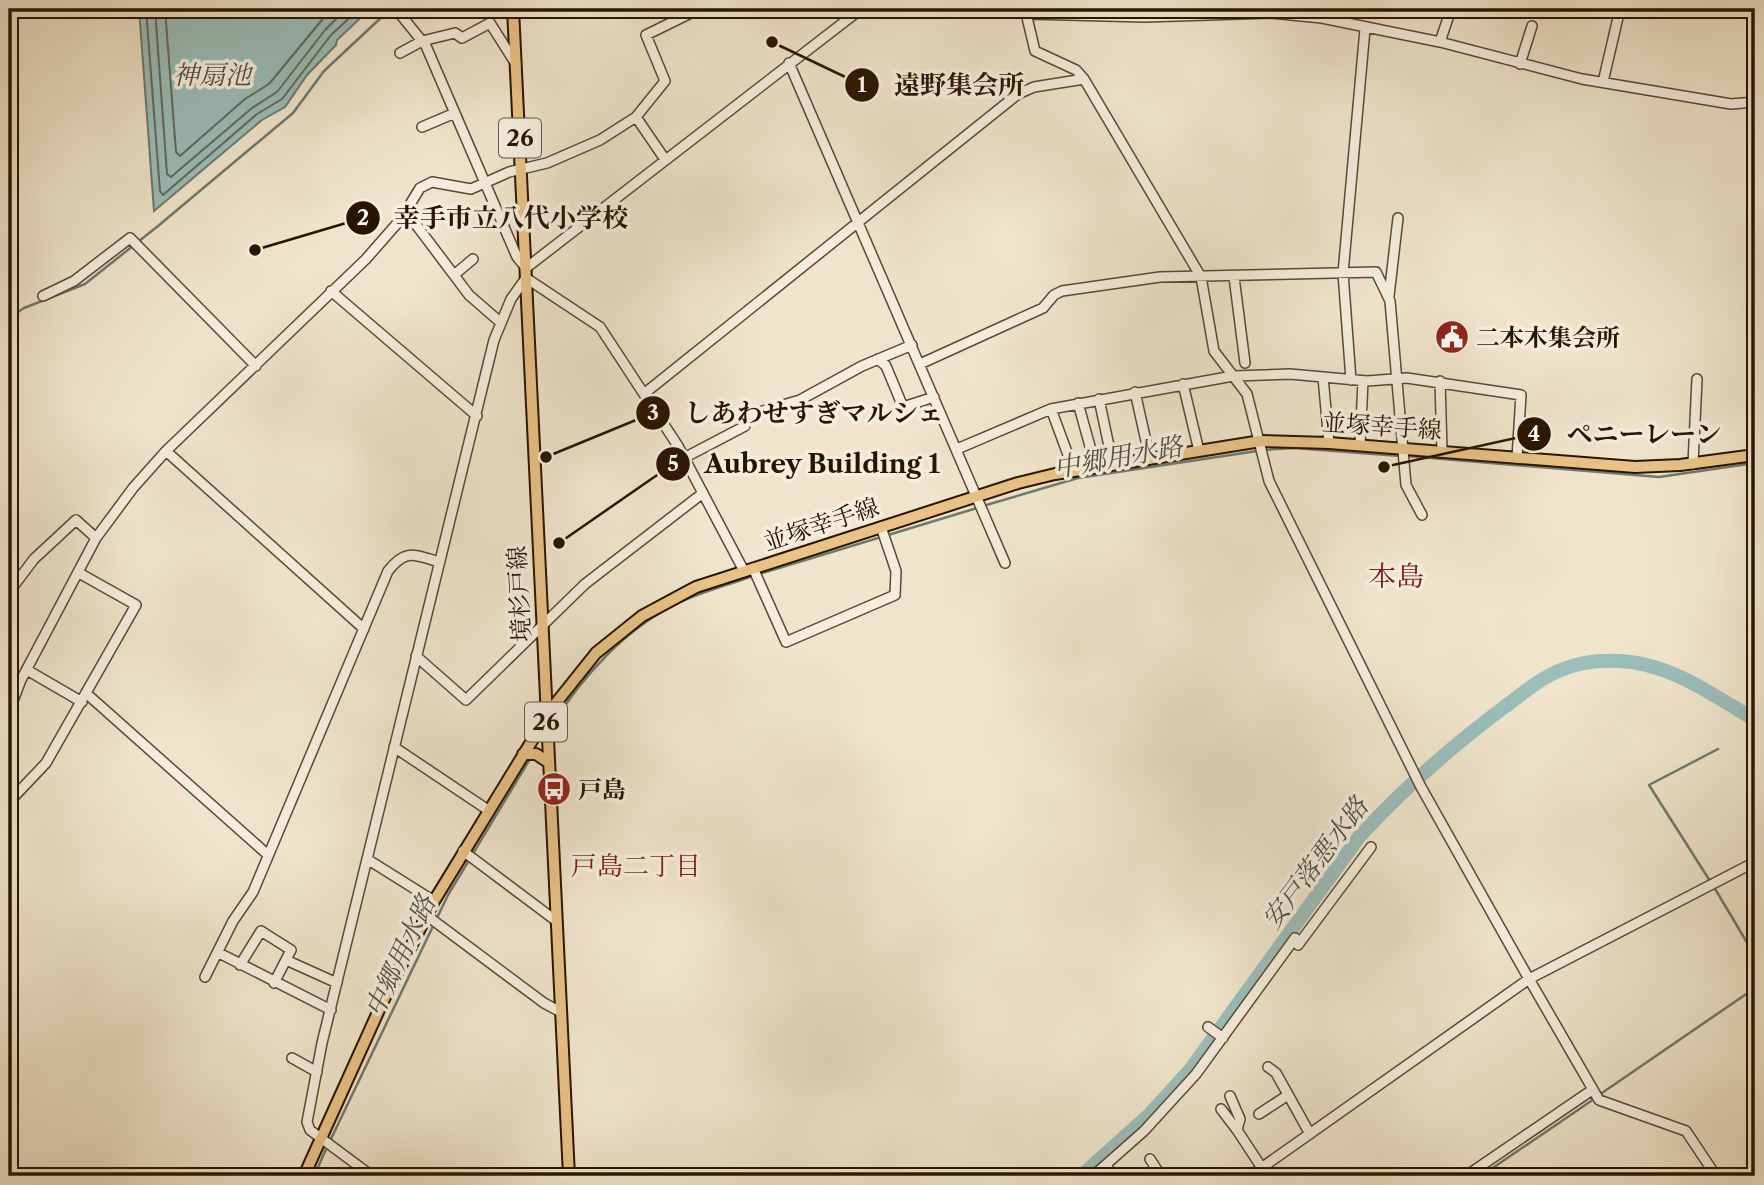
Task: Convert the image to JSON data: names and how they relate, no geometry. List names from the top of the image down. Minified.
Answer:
{"streets":{"main road":["26","並塚幸手線","境杉戸線"]},"crossings":[["並塚幸手線","境杉戸線"]],"districts":["本島","戸島二丁目"],"water":["神扇池","中郷用水路","安戸落悪水路"],"places":{"other":["遠野集会所","幸手市立八代小学校","しあわせすぎマルシェ","ペニーレーン","Aubrey Building 1"],"public building":["二本木集会所"],"bus stop":["戸島"]}}
